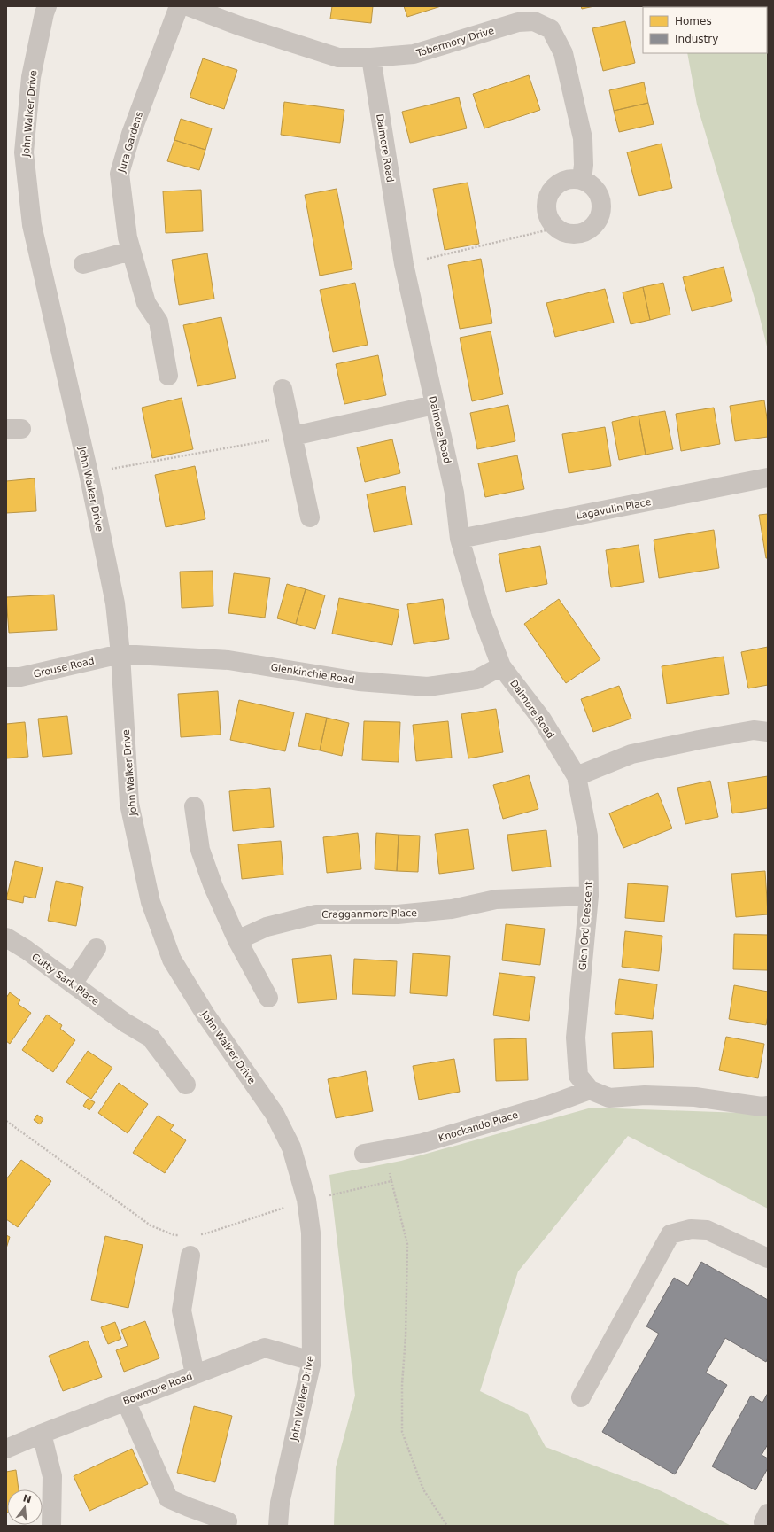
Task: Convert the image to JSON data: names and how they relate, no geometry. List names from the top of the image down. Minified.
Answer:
{"streets":{"street":["Tobermory Drive","John Walker Drive","Jura Gardens","Dalmore Road","Lagavulin Place","Grouse Road","Glenkinchie Road","Cragganmore Place","Glen Ord Crescent","Cutty Sark Place","Knockando Place","Bowmore Road"]},"crossings":[["Tobermory Drive","Dalmore Road"],["John Walker Drive","Grouse Road"],["John Walker Drive","Glenkinchie Road"],["John Walker Drive","Bowmore Road"],["Dalmore Road","Lagavulin Place"],["Dalmore Road","Glenkinchie Road"],["Dalmore Road","Glen Ord Crescent"],["Grouse Road","Glenkinchie Road"],["Cragganmore Place","Glen Ord Crescent"],["Glen Ord Crescent","Knockando Place"]],"legend":["Homes","Industry"],"north":"top"}
